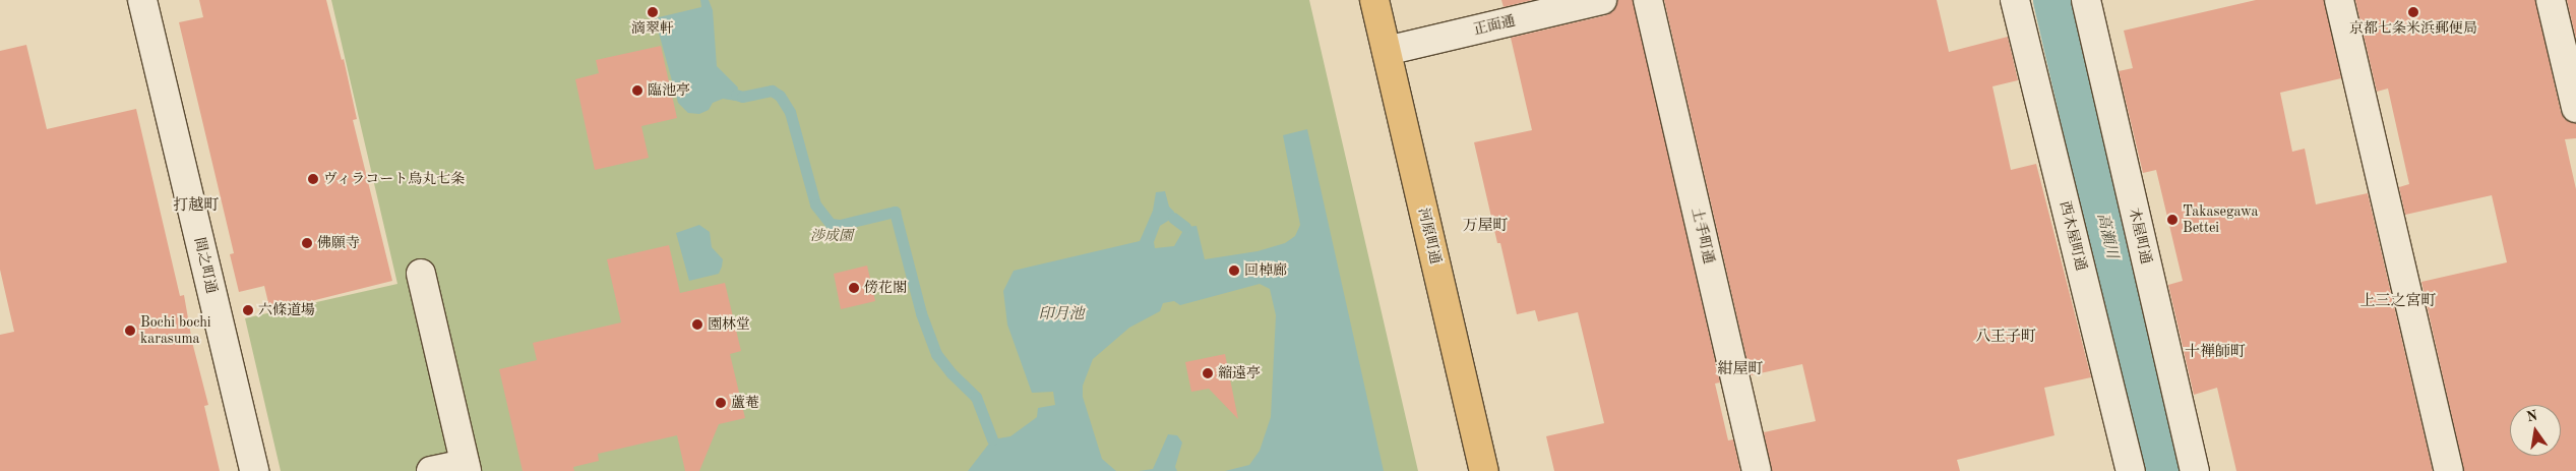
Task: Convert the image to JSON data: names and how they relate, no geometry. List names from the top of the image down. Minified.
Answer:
{"streets":{"main road":["河原町通"],"street":["正面通","土手町通","西木屋町通","木屋町通","間之町通"]},"crossings":[["正面通","河原町通"]],"districts":["打越町","万屋町","上三之宮町","八王子町","十禅師町","紺屋町"],"water":["高瀬川","印月池"],"parks":["渉成園"],"places":["滴翠軒","京都七条米浜郵便局","臨池亭","ヴィラコート烏丸七条","Takasegawa Bettei","佛願寺","回棹廊","傍花閣","六條道場","園林堂","Bochi bochi karasuma","縮遠亭","蘆菴"],"north":"top"}
